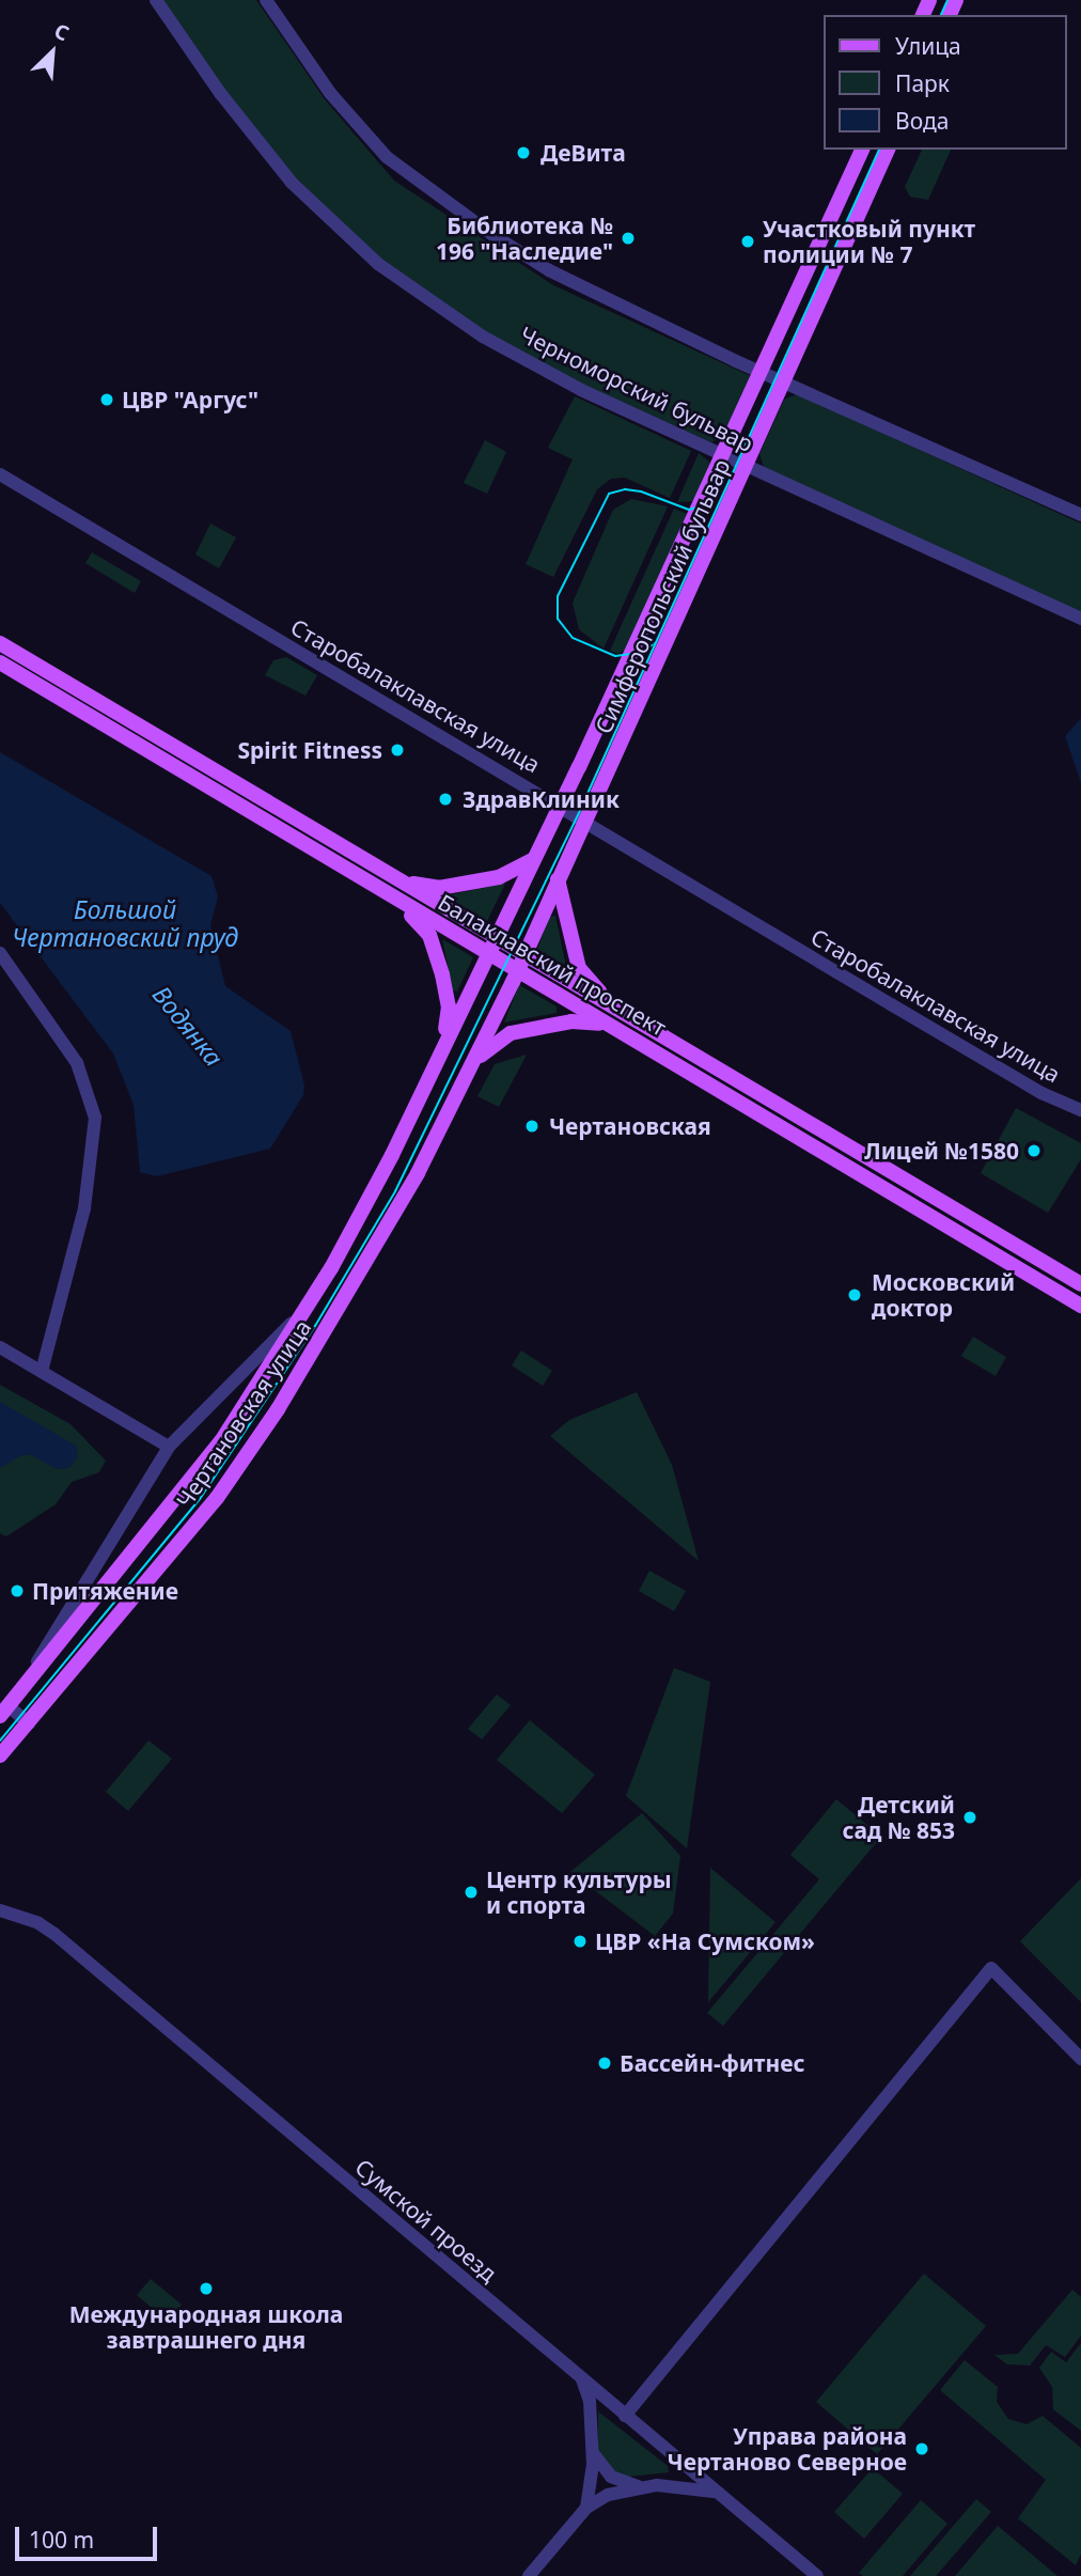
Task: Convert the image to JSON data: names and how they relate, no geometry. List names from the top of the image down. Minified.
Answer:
{"streets":{"main road":["Симферопольский бульвар","Балаклавский проспект","Чертановская улица"],"street":["Черноморский бульвар","Старобалаклавская улица","Сумской проезд"]},"crossings":[["Черноморский бульвар","Симферопольский бульвар"],["Симферопольский бульвар","Старобалаклавская улица"],["Симферопольский бульвар","Балаклавский проспект"],["Симферопольский бульвар","Чертановская улица"]],"water":["Большой Чертановский пруд","Водянка"],"places":["ДеВита","Библиотека № 196 \"Наследие\"","Участковый пункт полиции № 7","ЦВР \"Аргус\"","Spirit Fitness","ЗдравКлиник","Чертановская","Лицей №1580","Московский доктор","Притяжение","Детский сад № 853","Центр культуры и спорта","ЦВР «На Сумском»","Бассейн-фитнес","Международная школа завтрашнего дня","Управа района Чертаново Северное"],"legend":["Улица","Парк","Вода"],"scale_bar":"100 m","north":"top right"}
